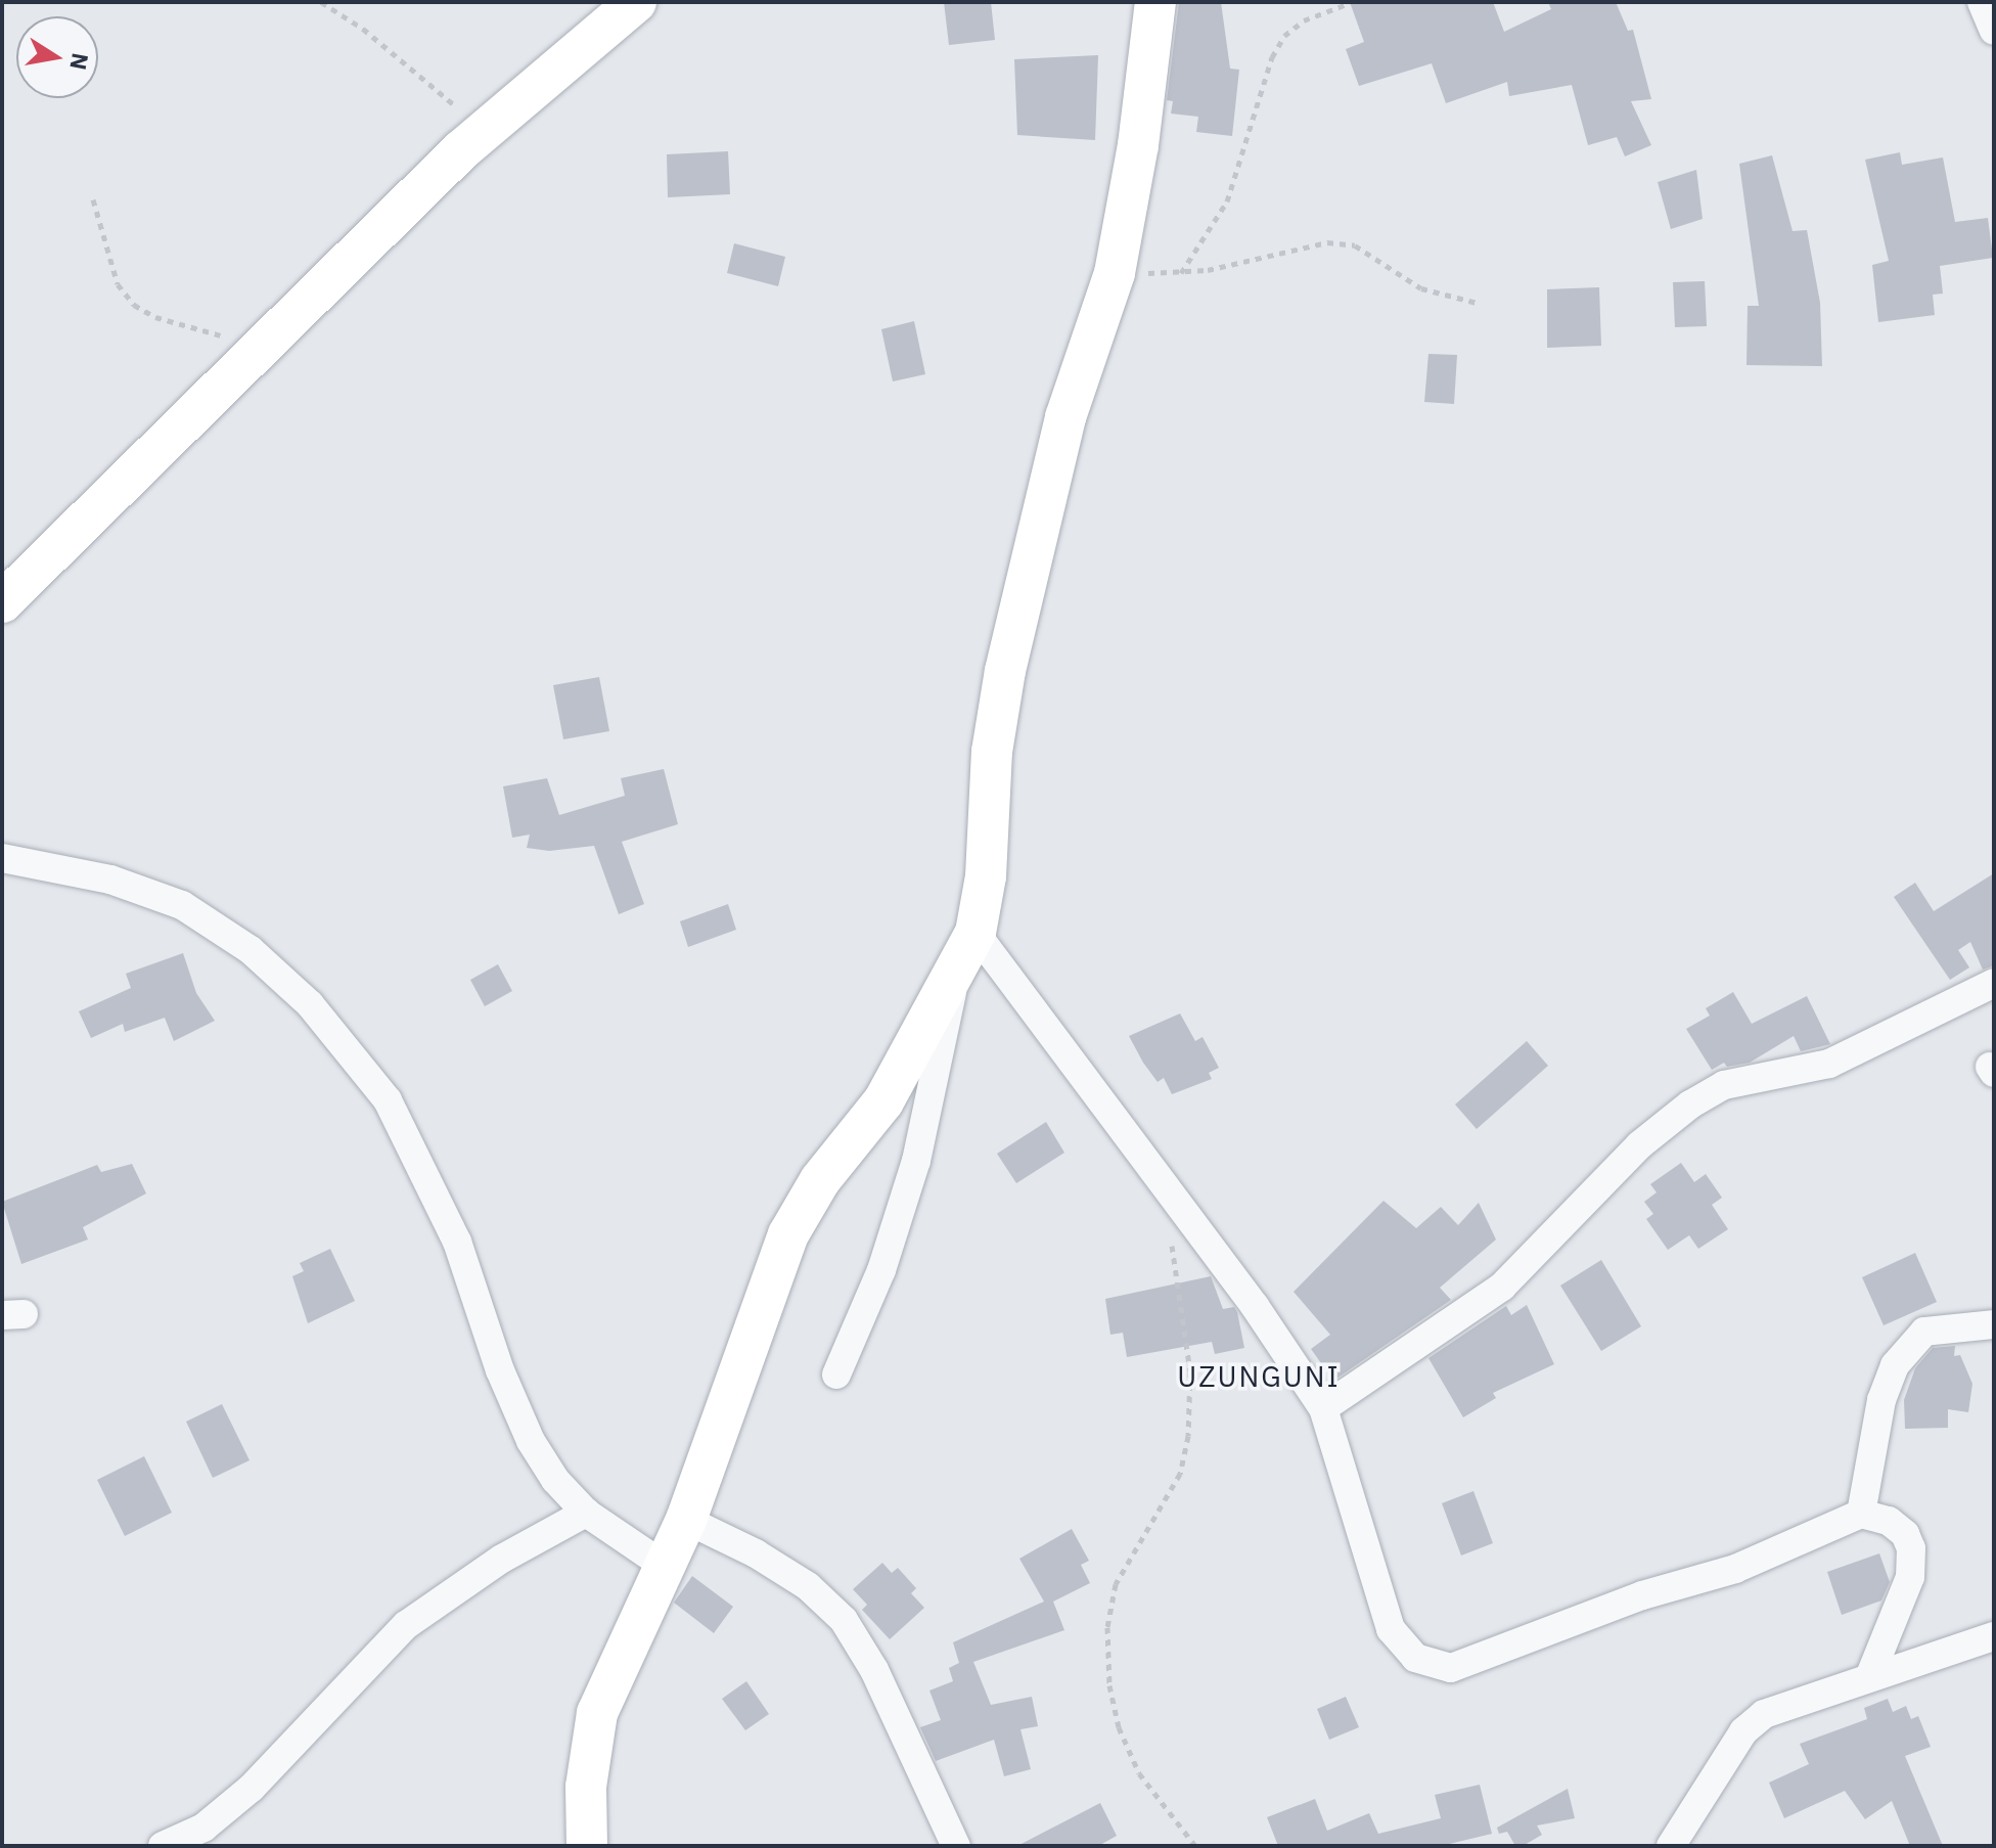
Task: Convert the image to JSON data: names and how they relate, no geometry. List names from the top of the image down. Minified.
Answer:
{"districts":["UZUNGUNI"],"north":"right"}
